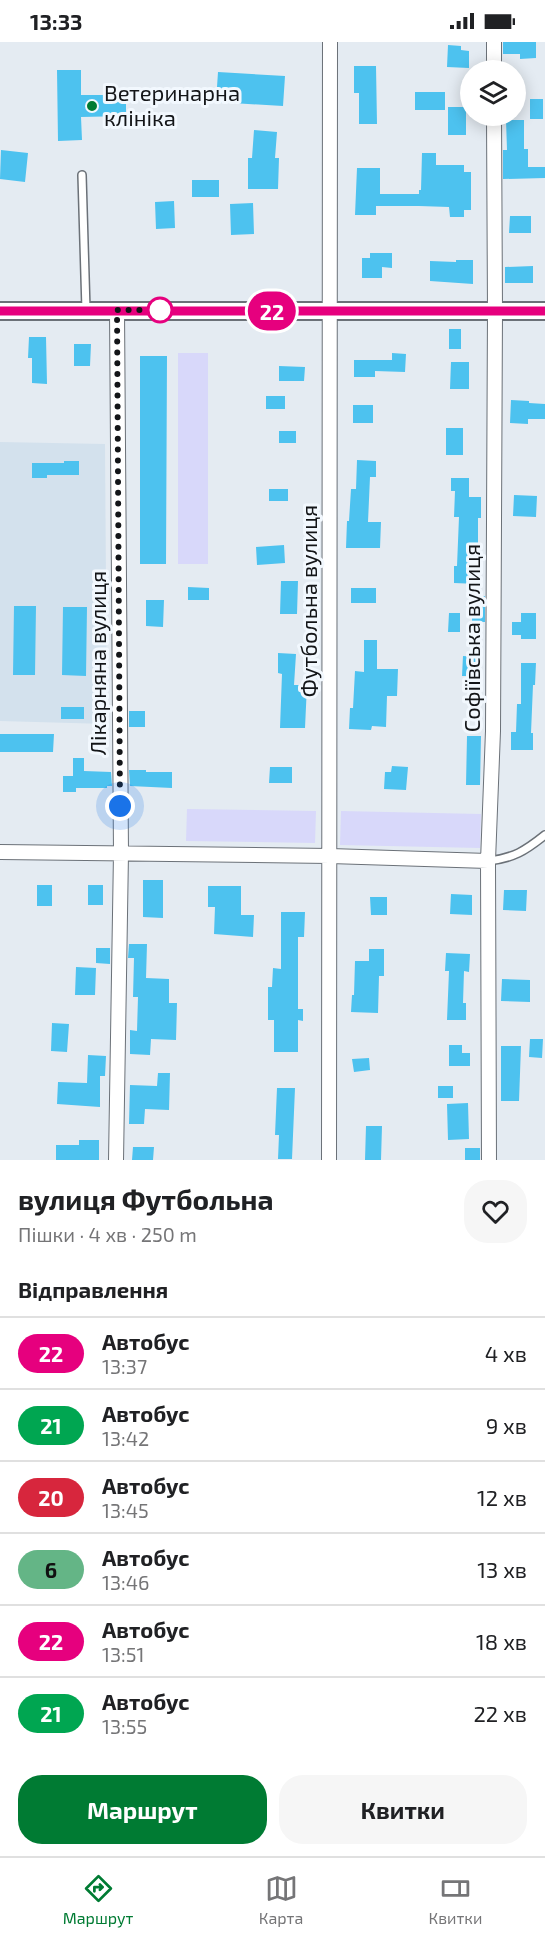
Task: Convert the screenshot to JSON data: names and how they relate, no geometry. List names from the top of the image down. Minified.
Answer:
{"streets":{"street":["Футбольна вулиця","Софіївська вулиця","Лікарняна вулиця"]},"places":["Ветеринарна клініка"],"lines":["bus line 22"],"page":{"status":"13:33","on_map":"22","heading":[["вулиця Футбольна","Пішки · 4 хв · 250 m"],"Відправлення"],"list":[{"mark":"22","name":"Автобус","note":"13:37","value":"4 хв"},{"mark":"21","name":"Автобус","note":"13:42","value":"9 хв"},{"mark":"20","name":"Автобус","note":"13:45","value":"12 хв"},{"mark":"6","name":"Автобус","note":"13:46","value":"13 хв"},{"mark":"22","name":"Автобус","note":"13:51","value":"18 хв"},{"mark":"21","name":"Автобус","note":"13:55","value":"22 хв"}],"buttons":["Маршрут","Квитки"],"tabs":["Маршрут","Карта","Квитки"]}}
